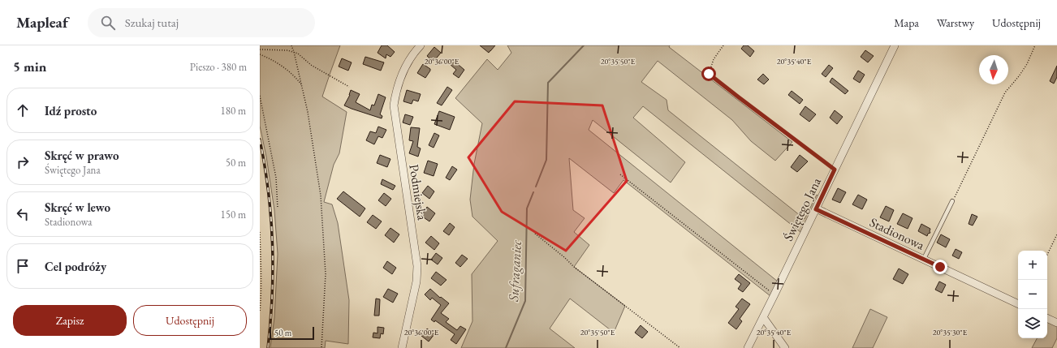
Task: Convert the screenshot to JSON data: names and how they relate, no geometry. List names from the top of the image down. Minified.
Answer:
{"streets":{"street":["Podmiejska","Świętego Jana","Stadionowa"]},"crossings":[["Świętego Jana","Stadionowa"]],"water":["Sufraganiec"],"scale_bar":"50 m","north":"bottom","page":{"header":"Mapleaf","search":"Szukaj tutaj","nav":["Mapa","Warstwy","Udostępnij"],"heading":["5 min","Pieszo · 380 m"],"list":[["Idź prosto","180 m"],["Skręć w prawo","Świętego Jana","50 m"],["Skręć w lewo","Stadionowa","150 m"],"Cel podróży"],"map_buttons":["+","−"],"buttons":["Zapisz","Udostępnij"],"scale":"50 m"},"coordinates":["20°36'00\"E","20°35'50\"E","20°35'40\"E","20°35'30\"E"]}
